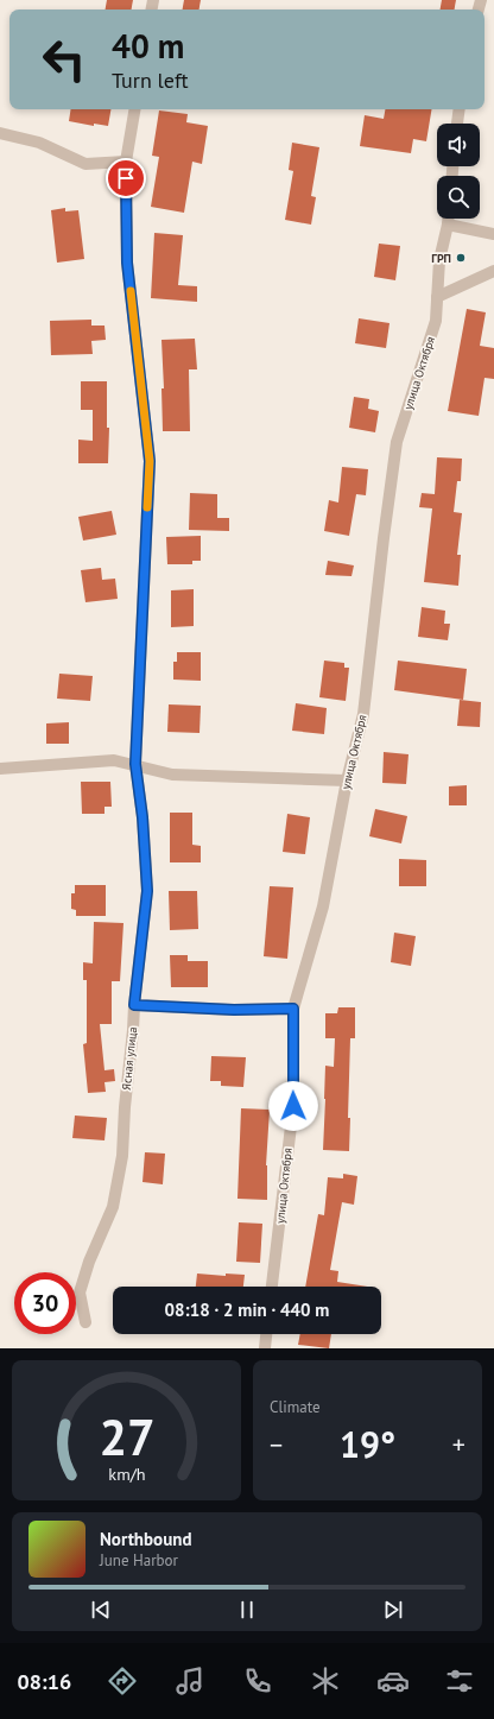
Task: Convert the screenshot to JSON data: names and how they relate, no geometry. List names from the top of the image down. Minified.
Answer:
{"streets":{"street":["улица Октября","Ясная улица"]},"places":["ГРП"],"page":{"turn":["40 m","Turn left"],"limit":"30","trip":"08:18 · 2 min · 440 m","tile":"Climate","heat":["−","19°","+"],"song":["Northbound","June Harbor"],"tabs":"08:16","gauge":["27","km/h"]}}
